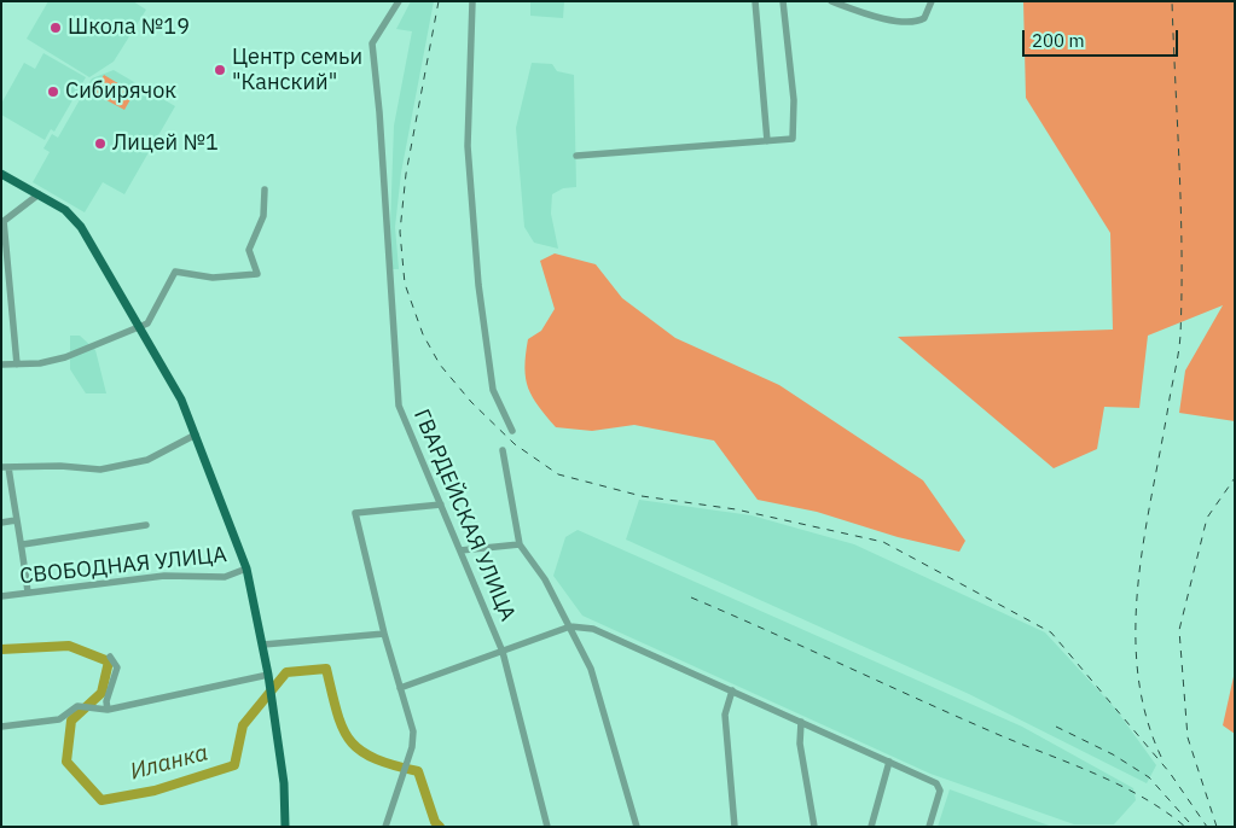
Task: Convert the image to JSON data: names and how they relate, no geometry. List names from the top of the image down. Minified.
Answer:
{"streets":{"street":["ГВАРДЕЙСКАЯ УЛИЦА","СВОБОДНАЯ УЛИЦА"]},"water":["Иланка"],"places":["Школа №19","Центр семьи \"Канский\"","Сибирячок","Лицей №1"],"scale_bar":"200 m"}
